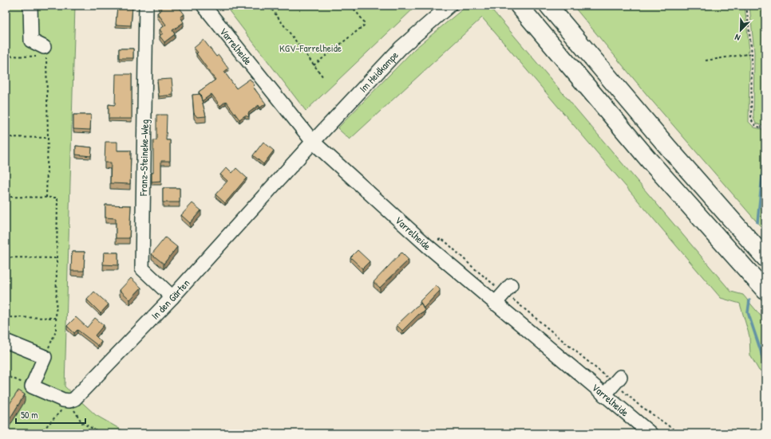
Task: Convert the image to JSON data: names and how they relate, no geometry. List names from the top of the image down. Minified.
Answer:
{"streets":{"street":["Varrelheide","Im Heidkampe","Franz-Steineke-Weg","In den Gärten"]},"crossings":[["Varrelheide","Im Heidkampe"],["Varrelheide","In den Gärten"],["Im Heidkampe","In den Gärten"],["Franz-Steineke-Weg","In den Gärten"]],"parks":["KGV-Farrelheide"],"scale_bar":"50 m","north":"bottom left"}
